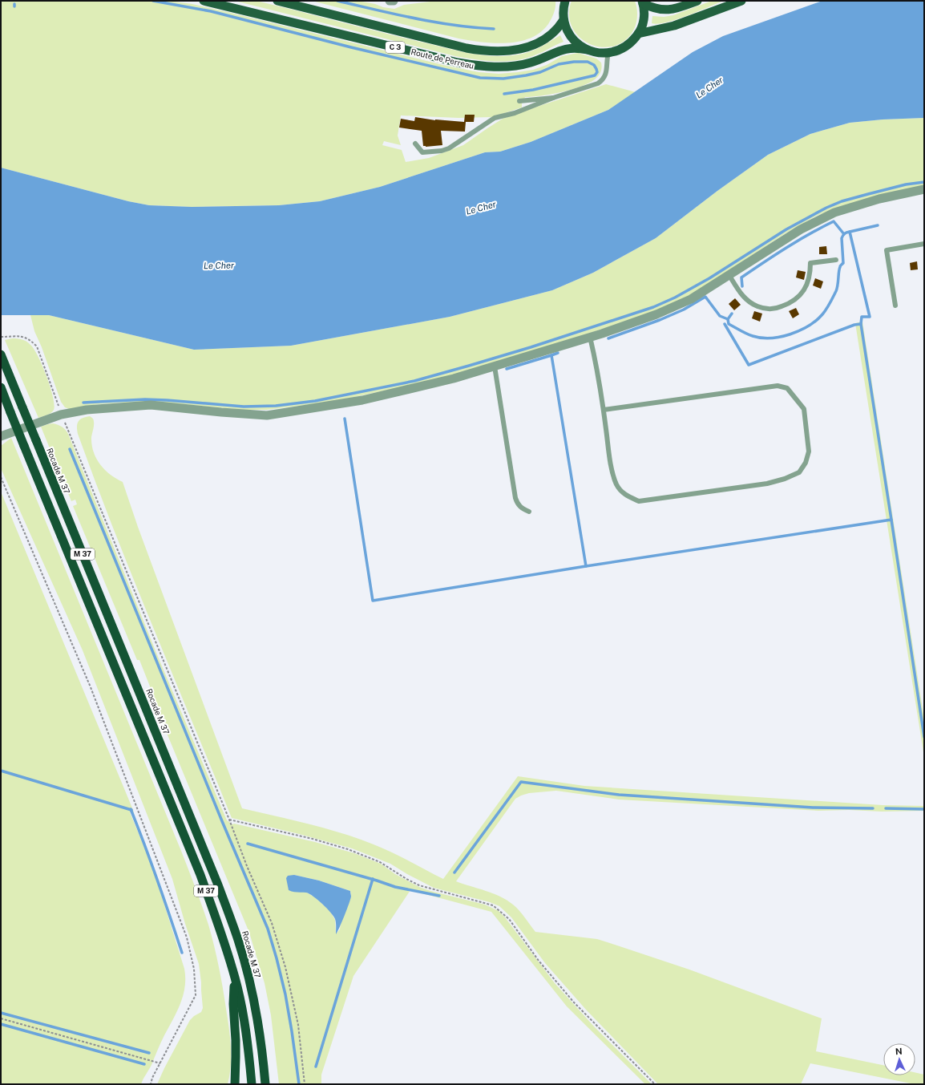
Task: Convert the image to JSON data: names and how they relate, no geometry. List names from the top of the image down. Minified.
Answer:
{"streets":{"highway":["Rocade M 37","M 37"],"main road":["C 3","Route de Perreau"]},"water":["Le Cher"],"north":"top"}
